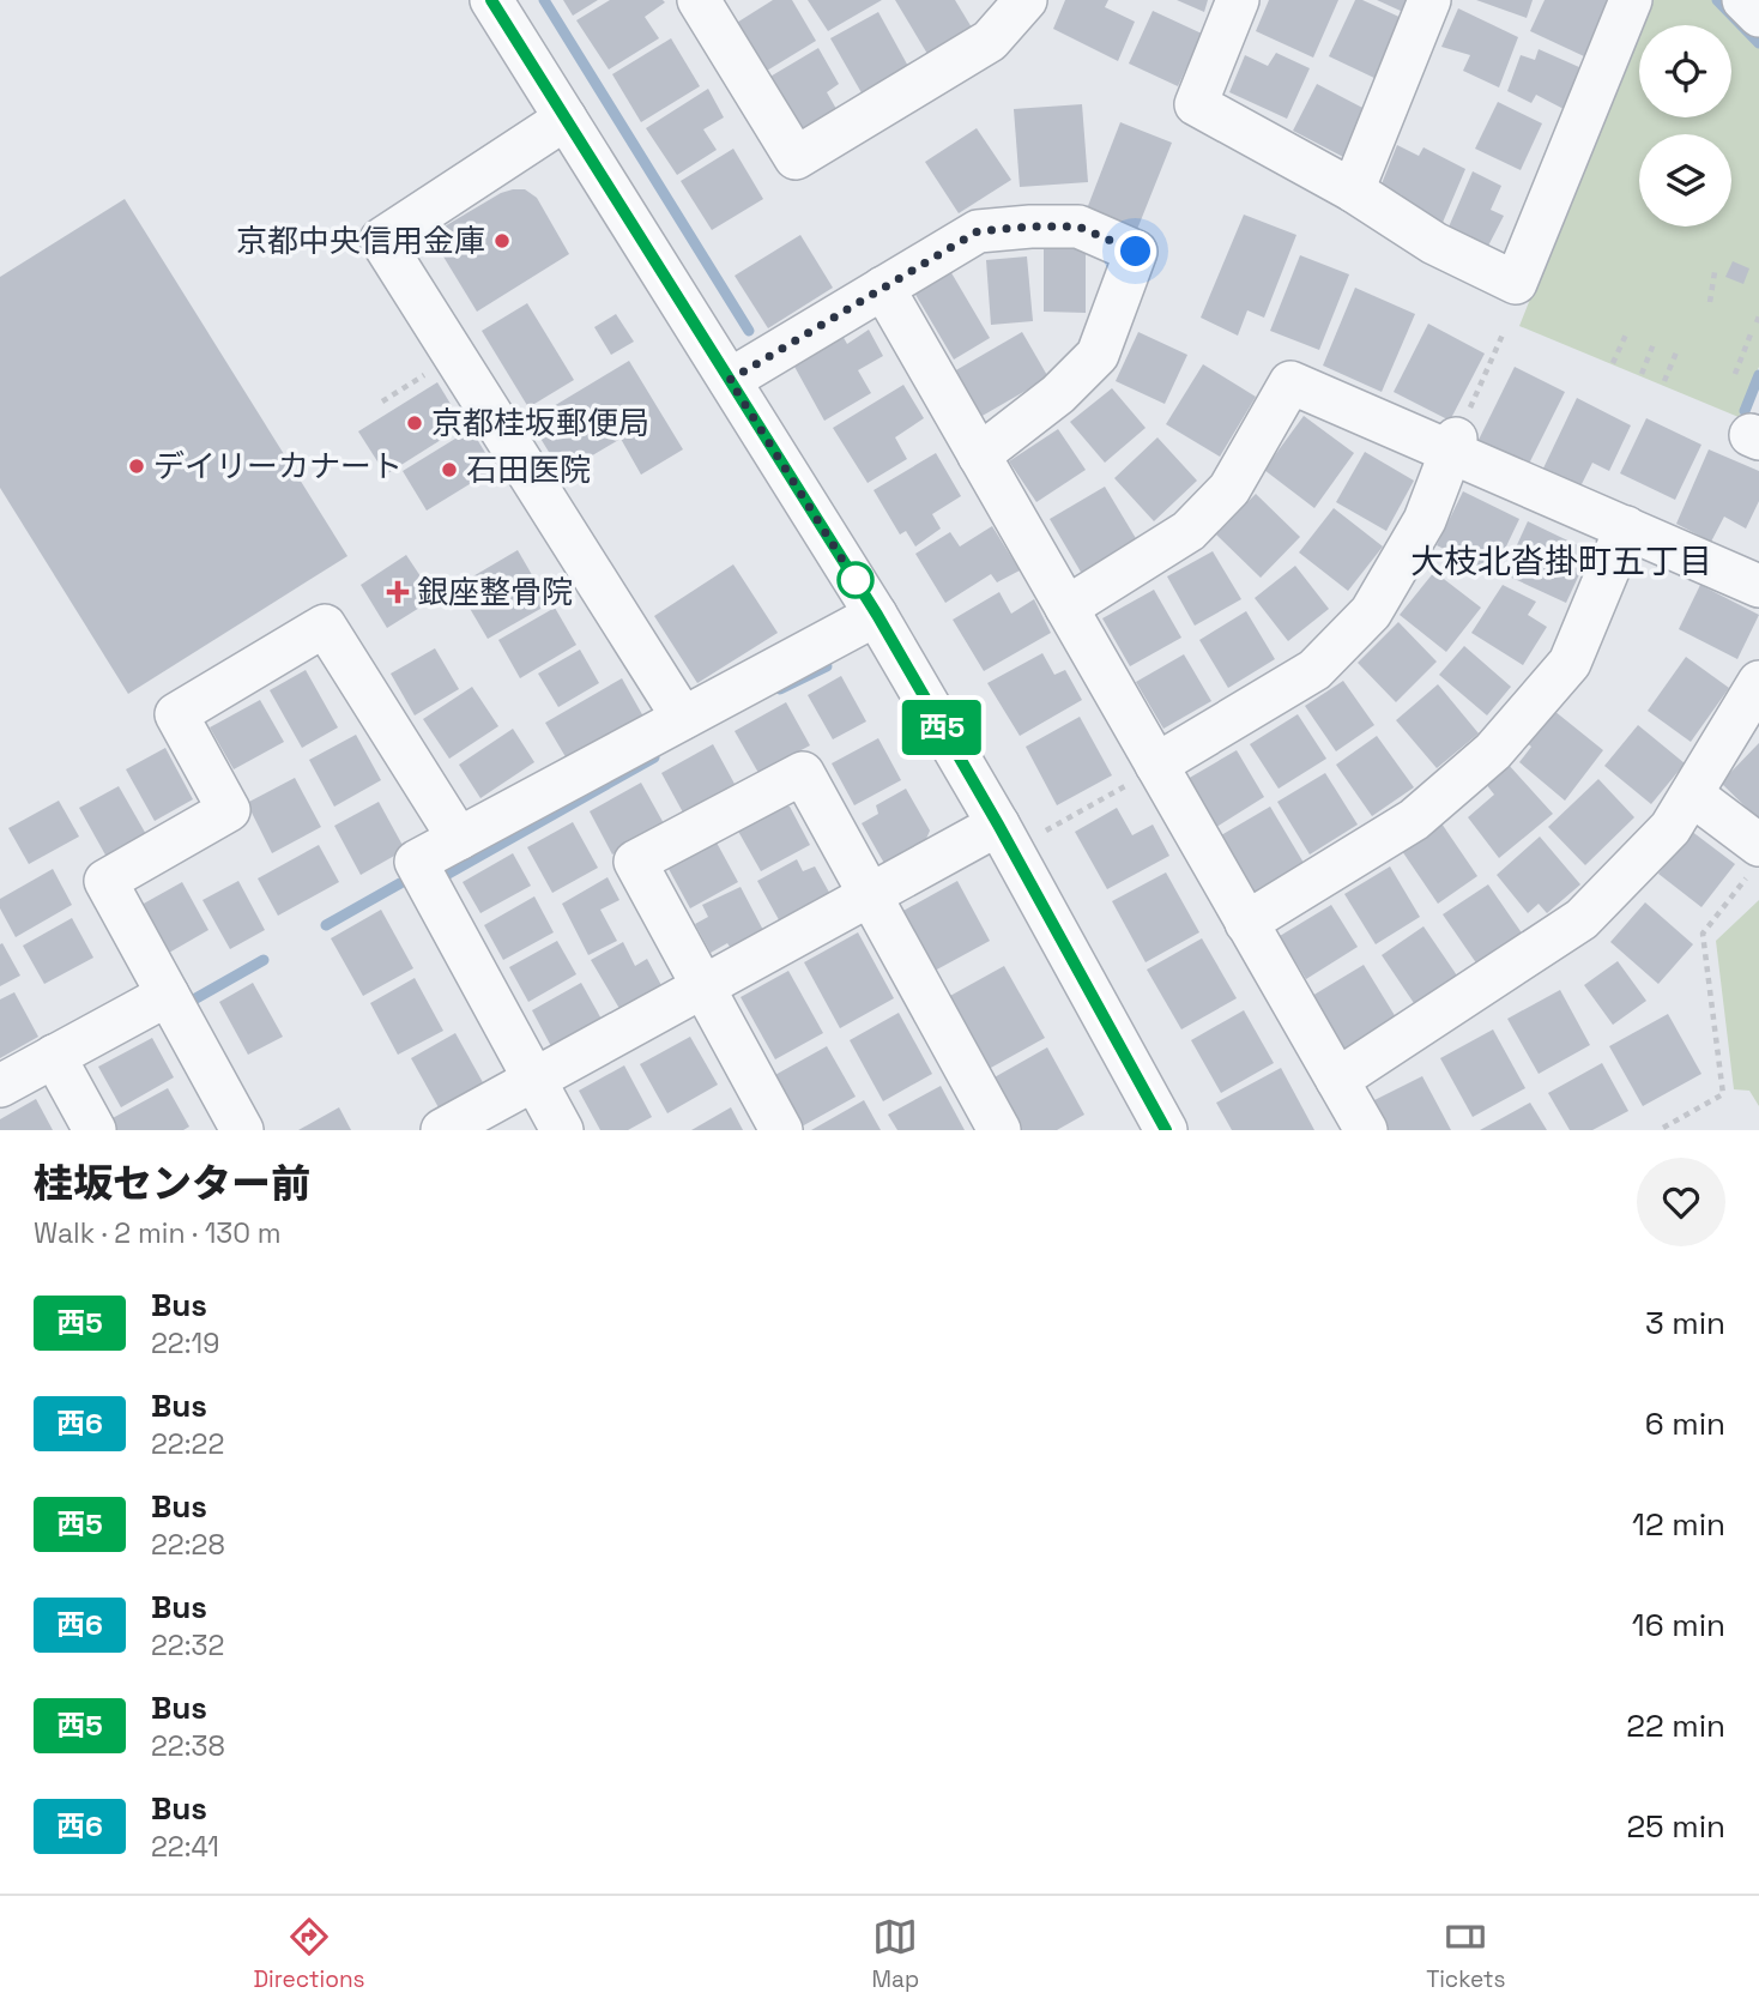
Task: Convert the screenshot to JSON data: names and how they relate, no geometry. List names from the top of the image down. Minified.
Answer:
{"districts":["大枝北沓掛町五丁目"],"places":{"other":["京都中央信用金庫","京都桂坂郵便局","デイリーカナート","石田医院"],"health":["銀座整骨院"]},"lines":["bus line 西5"],"page":{"on_map":"西5","heading":["桂坂センター前","Walk · 2 min · 130 m"],"list":[{"mark":"西5","name":"Bus","note":"22:19","value":"3 min"},{"mark":"西6","name":"Bus","note":"22:22","value":"6 min"},{"mark":"西5","name":"Bus","note":"22:28","value":"12 min"},{"mark":"西6","name":"Bus","note":"22:32","value":"16 min"},{"mark":"西5","name":"Bus","note":"22:38","value":"22 min"},{"mark":"西6","name":"Bus","note":"22:41","value":"25 min"}],"tabs":["Directions","Map","Tickets"]}}
